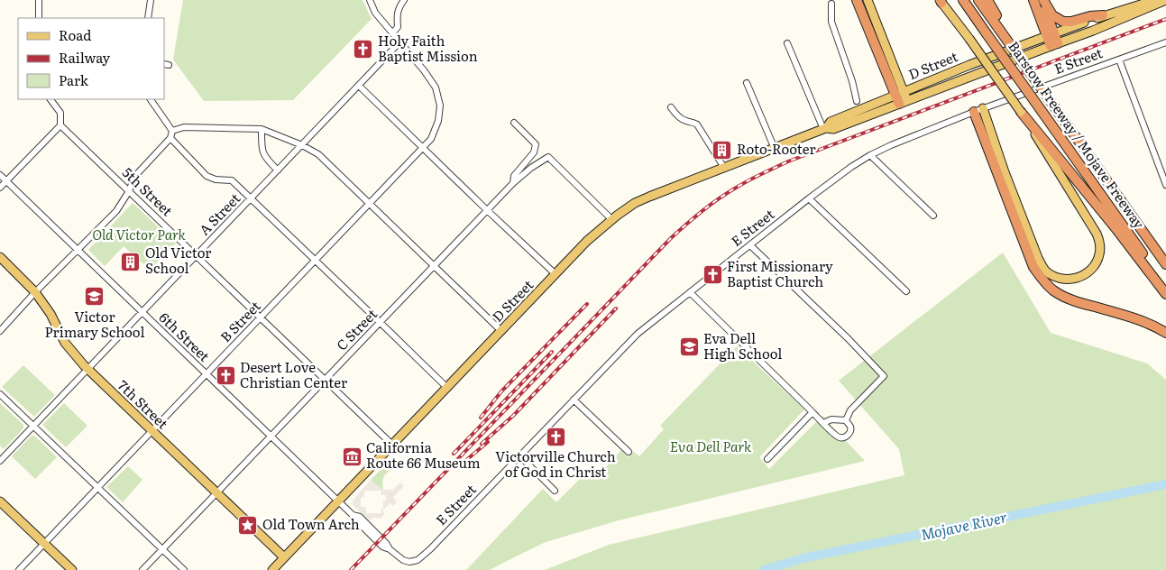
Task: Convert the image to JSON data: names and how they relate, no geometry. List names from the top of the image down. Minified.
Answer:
{"streets":{"highway":["Barstow Freeway / Mojave Freeway"],"main road":["D Street","7th Street"],"street":["E Street","5th Street","A Street","B Street","C Street","6th Street"]},"crossings":[["E Street","6th Street"],["D Street","5th Street"],["D Street","6th Street"],["D Street","7th Street"],["5th Street","A Street"],["5th Street","B Street"],["5th Street","C Street"],["A Street","B Street"],["A Street","6th Street"],["A Street","7th Street"],["B Street","6th Street"],["B Street","7th Street"],["C Street","6th Street"],["C Street","7th Street"]],"water":["Mojave River"],"parks":["Old Victor Park","Eva Dell Park"],"places":{"church":["Holy Faith Baptist Mission","First Missionary Baptist Church","Desert Love Christian Center","Victorville Church of God in Christ"],"building":["Roto-Rooter","Old Victor School"],"school or university":["Victor Primary School","Eva Dell High School"],"museum":["California Route 66 Museum"],"place":["Old Town Arch"]},"legend":["Road","Railway","Park"]}
